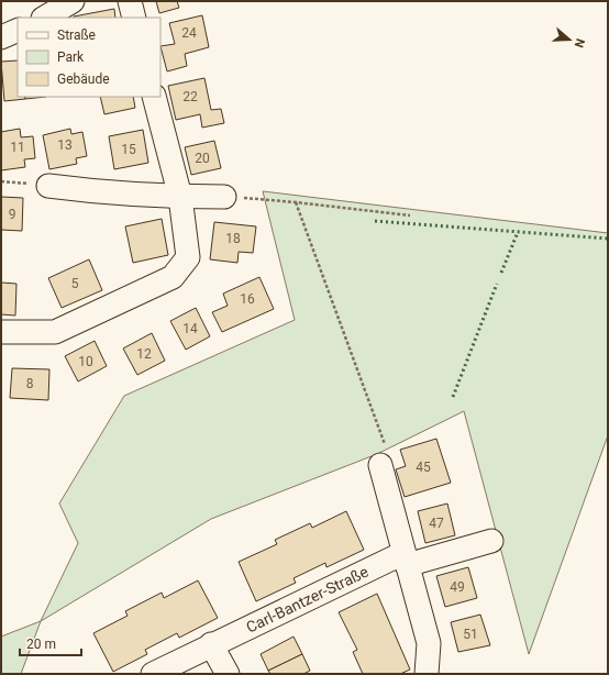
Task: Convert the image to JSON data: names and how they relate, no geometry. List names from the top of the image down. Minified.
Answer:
{"streets":{"street":["Carl-Bantzer-Straße"]},"house_numbers":["24","22","13","11","15","20","9","18","5","16","14","12","10","8","45","47","49","51"],"legend":["Straße","Park","Gebäude"],"scale_bar":"20 m","north":"right"}
